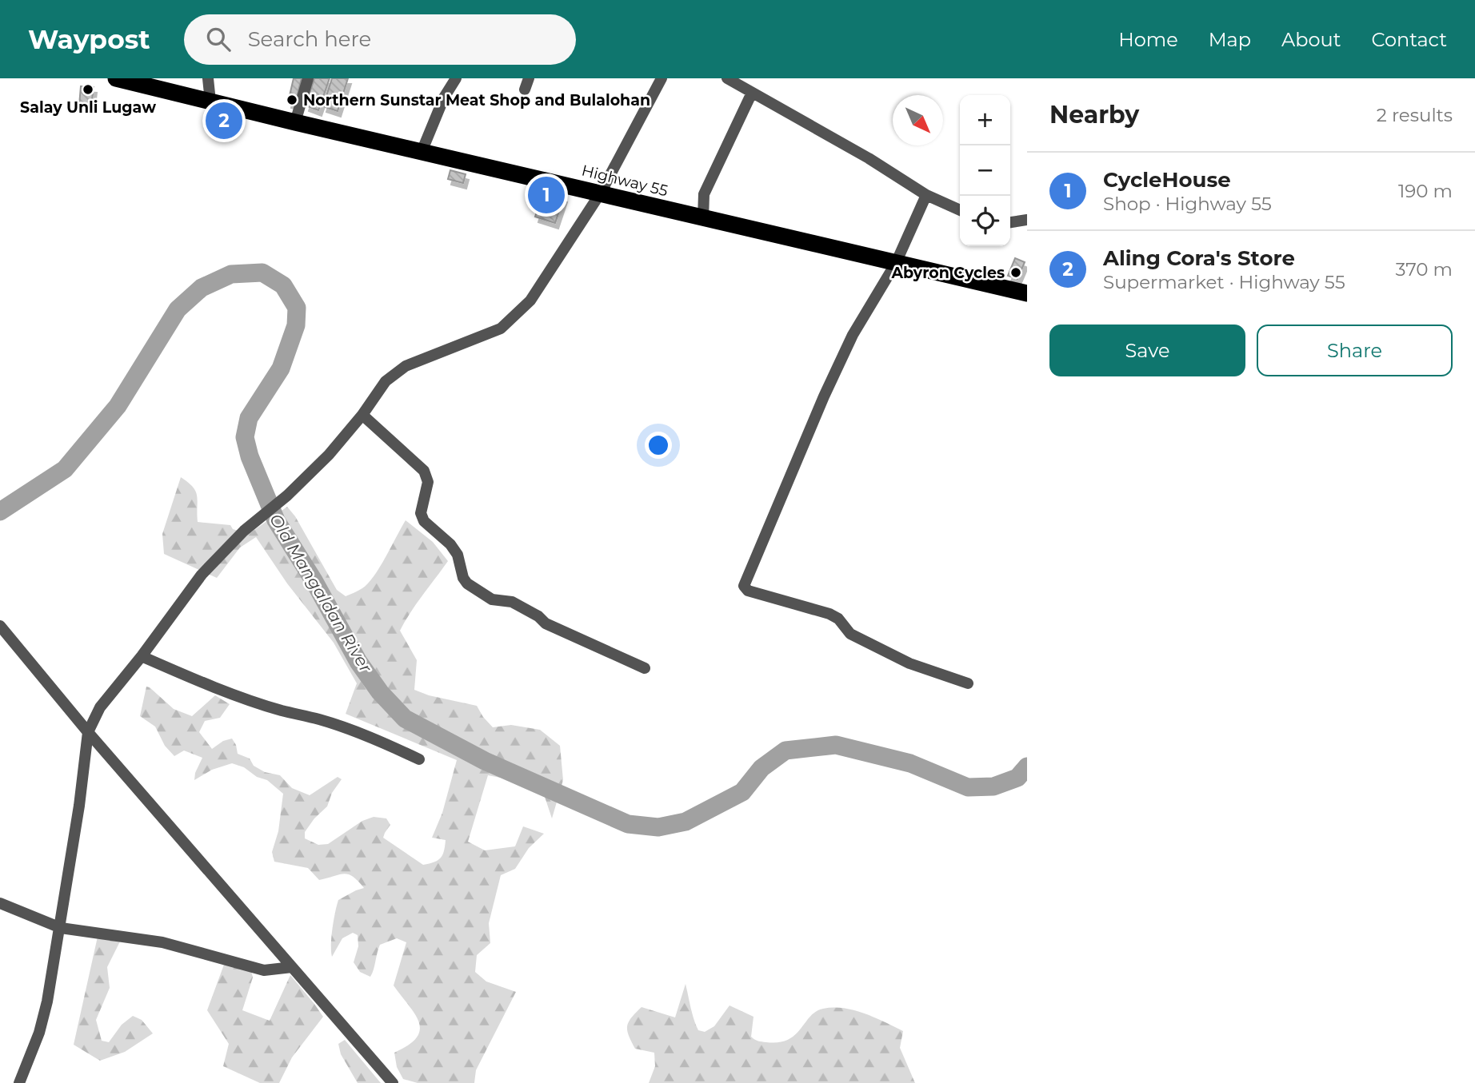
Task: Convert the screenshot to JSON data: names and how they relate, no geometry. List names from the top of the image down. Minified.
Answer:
{"streets":{"highway":["Highway 55"]},"water":["Old Mangaldan River"],"places":["Salay Unli Lugaw","Northern Sunstar Meat Shop and Bulalohan","Abyron Cycles"],"north":"bottom right","page":{"header":"Waypost","search":"Search here","nav":["Home","Map","About","Contact"],"heading":["Nearby","2 results"],"map_buttons":["+","−"],"pins":["2","1"],"list":[{"mark":"1","name":"CycleHouse","note":"Shop · Highway 55","value":"190 m"},{"mark":"2","name":"Aling Cora's Store","note":"Supermarket · Highway 55","value":"370 m"}],"buttons":["Save","Share"]}}
